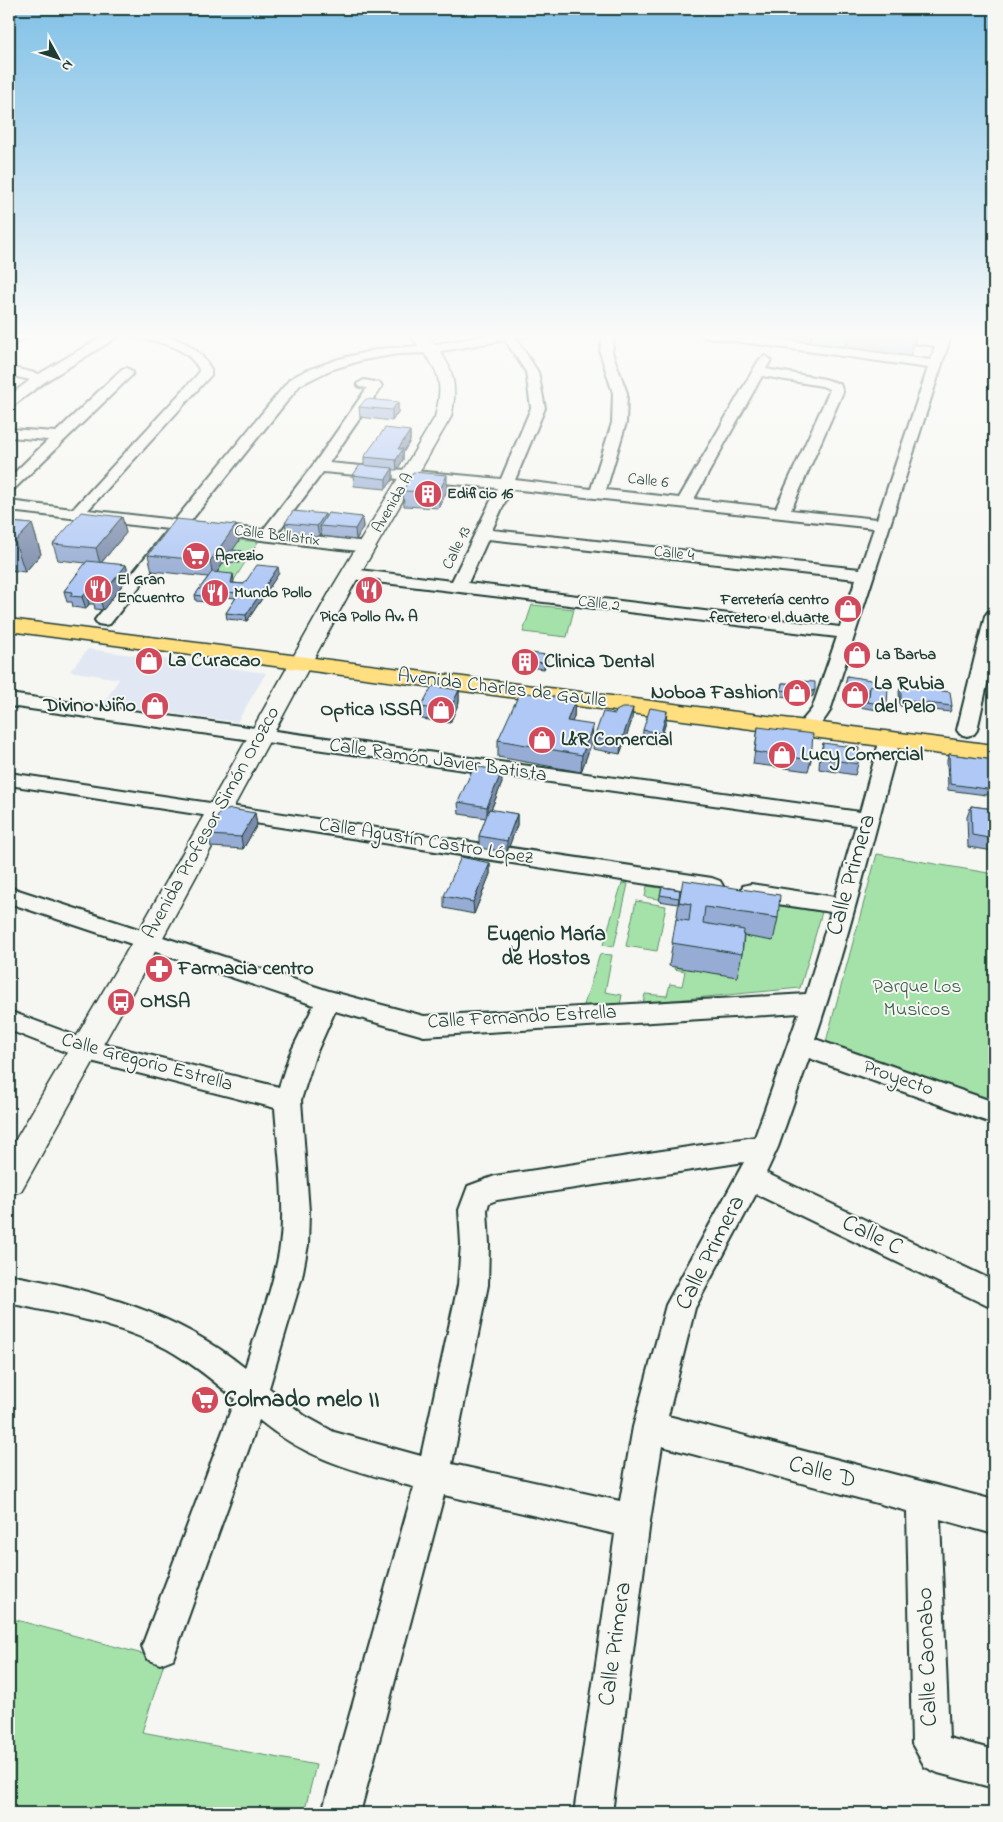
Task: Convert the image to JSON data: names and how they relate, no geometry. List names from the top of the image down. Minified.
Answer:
{"streets":{"main road":["Avenida A","Avenida Charles de Gaulle","Avenida Profesor Simón Orozco"],"street":["Calle 6","Calle Bellatrix","Calle 13","Calle 4","Calle 2","Calle Ramón Javier Batista","Calle Agustín Castro López","Calle Primera","Calle Fernando Estrella","Calle Gregorio Estrella","Proyecto","Calle C","Calle D","Calle Caonabo"]},"crossings":[["Calle 6","Avenida A"],["Calle 6","Calle 13"],["Avenida A","Calle Bellatrix"],["Avenida A","Calle 2"],["Avenida A","Avenida Charles de Gaulle"],["Avenida A","Avenida Profesor Simón Orozco"],["Calle 13","Calle 4"],["Calle 13","Calle 2"],["Avenida Charles de Gaulle","Avenida Profesor Simón Orozco"],["Avenida Charles de Gaulle","Calle Primera"],["Calle Ramón Javier Batista","Avenida Profesor Simón Orozco"],["Calle Ramón Javier Batista","Calle Primera"],["Avenida Profesor Simón Orozco","Calle Agustín Castro López"],["Avenida Profesor Simón Orozco","Calle Fernando Estrella"],["Avenida Profesor Simón Orozco","Calle Gregorio Estrella"],["Calle Agustín Castro López","Calle Primera"],["Calle Primera","Calle Fernando Estrella"],["Calle Primera","Proyecto"],["Calle Primera","Calle C"],["Calle Primera","Calle D"],["Calle D","Calle Caonabo"]],"districts":["Eugenio María de Hostos"],"parks":["Parque Los Musicos"],"places":{"building":["Edificio 16","Clinica Dental"],"supermarket":["Aprezio","Colmado melo II"],"restaurant":["El Gran Encuentro","Pica Pollo Av. A","Mundo Pollo"],"shop":["Ferretería centro ferretero el duarte","La Barba","La Curacao","Noboa Fashion","La Rubia del Pelo","Divino Niño","Optica ISSA","L&R Comercial","Lucy Comercial"],"pharmacy":["Farmacia centro"],"bus stop":["OMSA"]},"north":"bottom right"}
